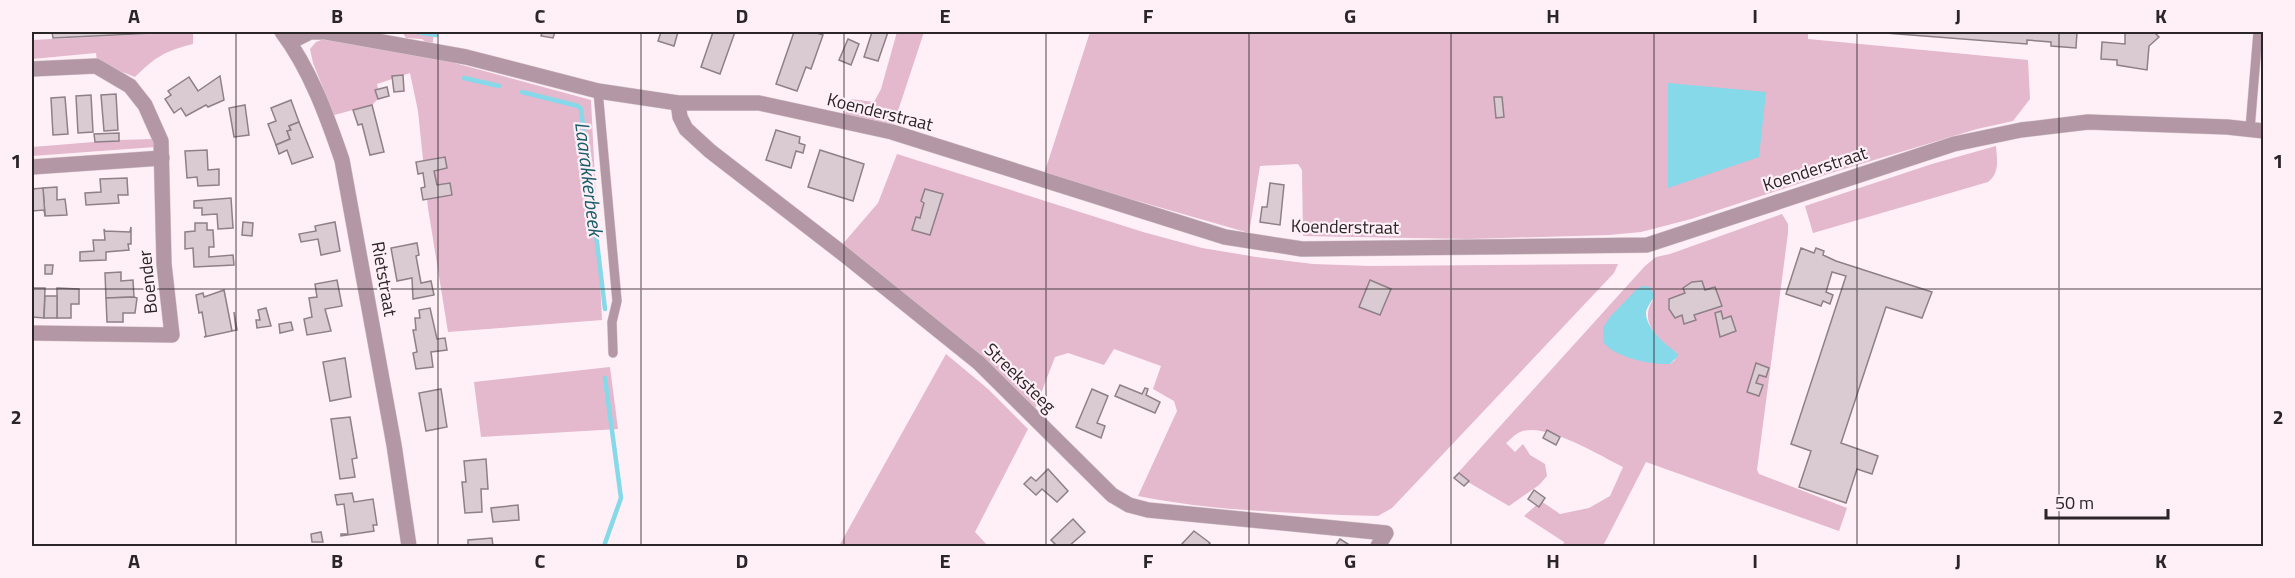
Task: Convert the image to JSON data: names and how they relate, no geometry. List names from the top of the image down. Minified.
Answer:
{"streets":{"street":["Koenderstraat","Rietstraat","Boender","Streeksteeg"]},"crossings":[["Koenderstraat","Rietstraat"],["Koenderstraat","Streeksteeg"]],"water":["Laarakkerbeek"],"scale_bar":"50 m","grid":{"columns":["A","B","C","D","E","F","G","H","I","J","K"],"rows":["1","2"]}}
